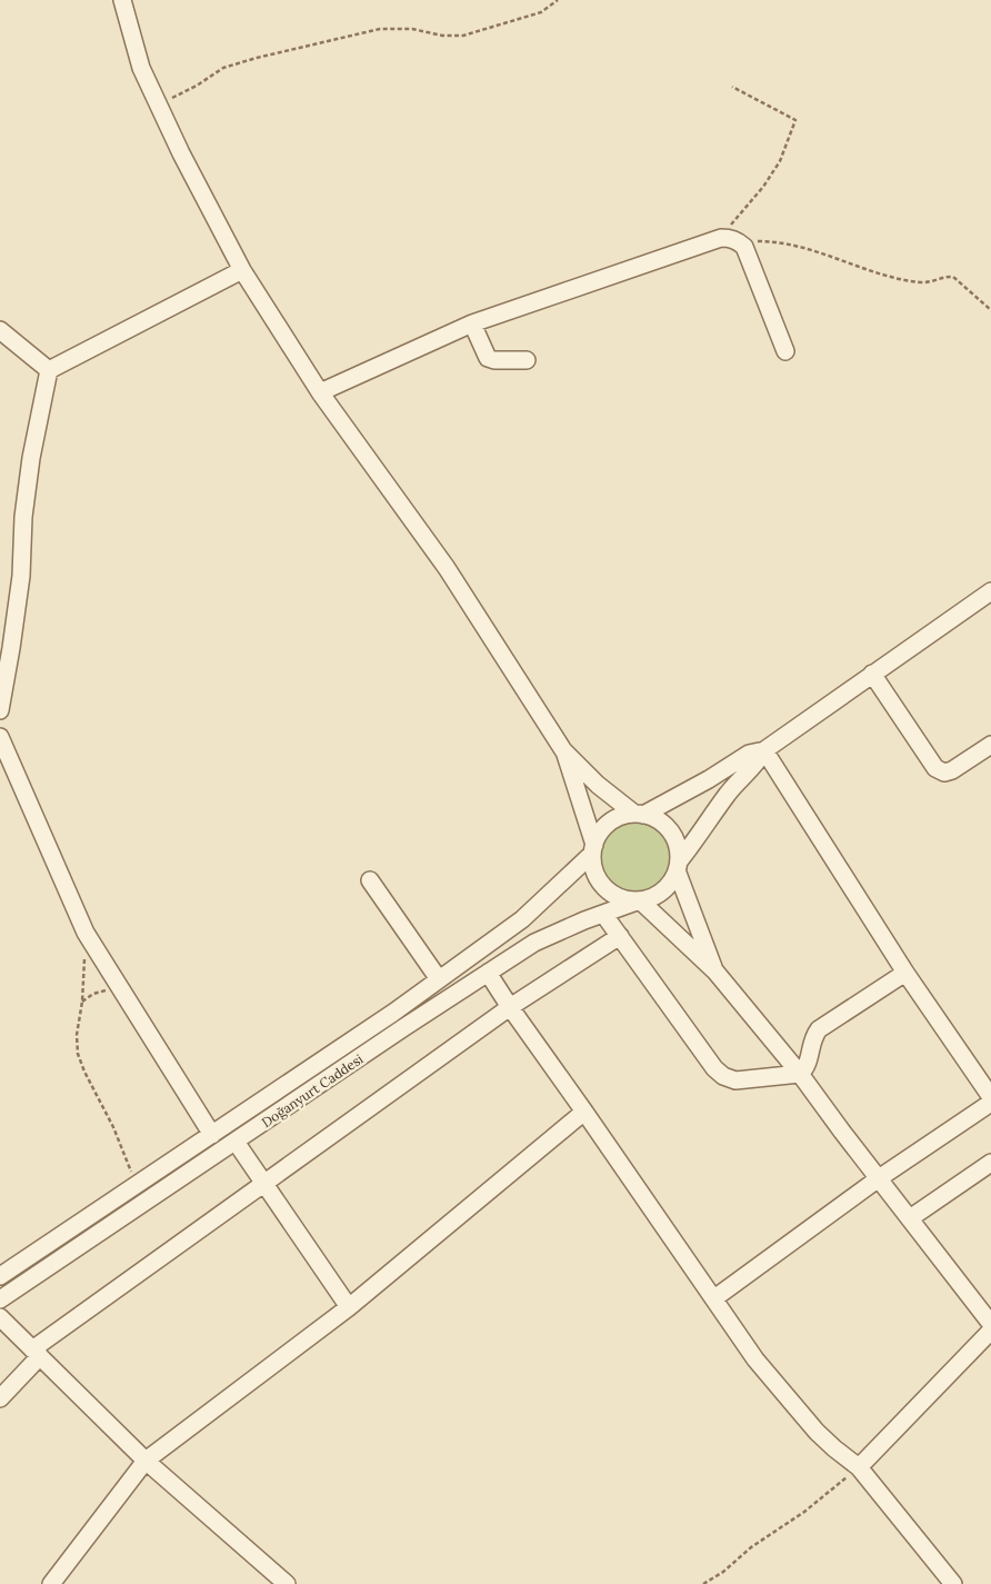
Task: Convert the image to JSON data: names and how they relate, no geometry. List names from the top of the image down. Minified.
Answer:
{"streets":{"street":["Doğanyurt Caddesi"]}}
